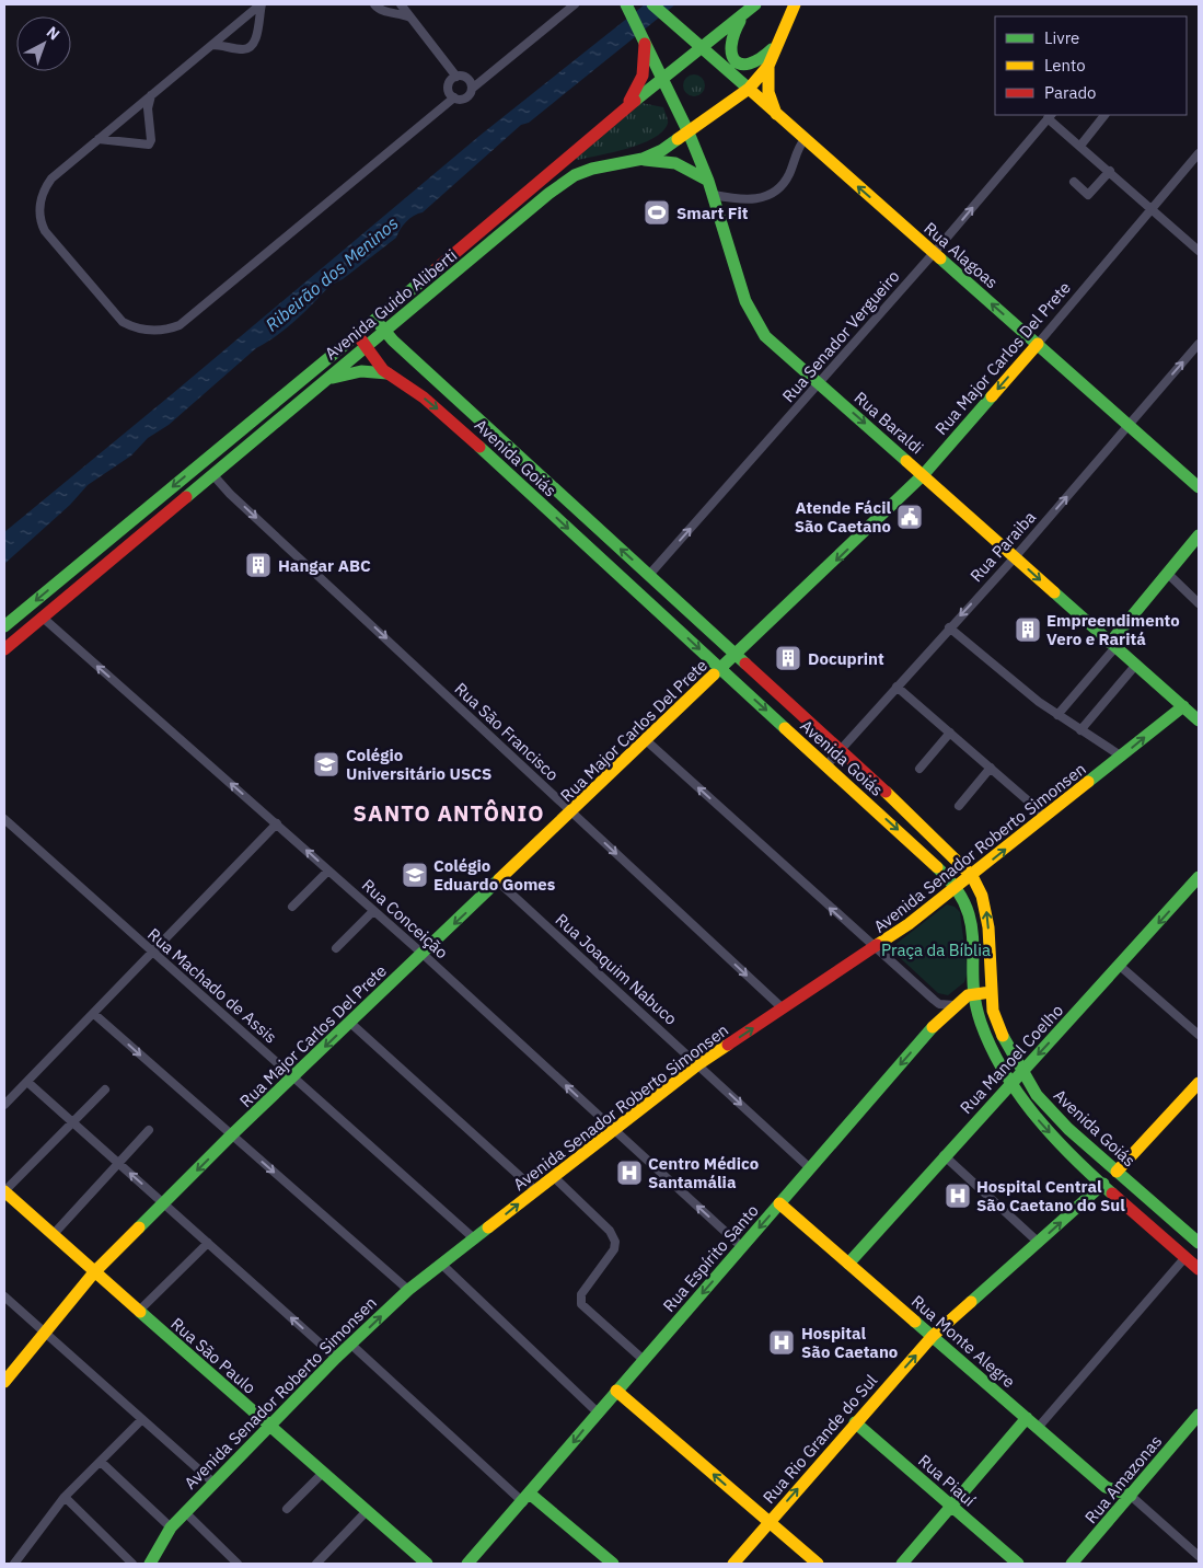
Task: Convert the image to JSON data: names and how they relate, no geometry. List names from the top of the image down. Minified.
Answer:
{"streets":{"street":["Rua Alagoas","Avenida Guido Aliberti","Rua Senador Vergueiro","Rua Major Carlos Del Prete","Rua Baraldi","Avenida Goiás","Rua Paraiba","Rua São Francisco","Avenida Senador Roberto Simonsen","Rua Conceição","Rua Joaquim Nabuco","Rua Machado de Assis","Rua Manoel Coelho","Rua Espírito Santo","Rua Monte Alegre","Rua São Paulo","Rua Rio Grande do Sul","Rua Amazonas","Rua Piauí"]},"crossings":[["Rua Alagoas","Avenida Guido Aliberti"],["Rua Alagoas","Rua Senador Vergueiro"],["Rua Alagoas","Rua Major Carlos Del Prete"],["Rua Alagoas","Rua Baraldi"],["Rua Alagoas","Rua Paraiba"],["Avenida Guido Aliberti","Rua Baraldi"],["Avenida Guido Aliberti","Avenida Goiás"],["Avenida Guido Aliberti","Rua São Francisco"],["Avenida Guido Aliberti","Rua Conceição"],["Rua Senador Vergueiro","Rua Baraldi"],["Rua Senador Vergueiro","Avenida Goiás"],["Rua Major Carlos Del Prete","Rua Baraldi"],["Rua Major Carlos Del Prete","Avenida Goiás"],["Rua Major Carlos Del Prete","Rua São Francisco"],["Rua Major Carlos Del Prete","Rua Conceição"],["Rua Major Carlos Del Prete","Rua Joaquim Nabuco"],["Rua Major Carlos Del Prete","Rua Machado de Assis"],["Rua Major Carlos Del Prete","Rua São Paulo"],["Rua Baraldi","Rua Paraiba"],["Rua Baraldi","Avenida Senador Roberto Simonsen"],["Avenida Goiás","Rua Paraiba"],["Avenida Goiás","Avenida Senador Roberto Simonsen"],["Avenida Goiás","Rua Manoel Coelho"],["Avenida Goiás","Rua Espírito Santo"],["Avenida Goiás","Rua Rio Grande do Sul"],["Rua São Francisco","Avenida Senador Roberto Simonsen"],["Avenida Senador Roberto Simonsen","Rua Conceição"],["Avenida Senador Roberto Simonsen","Rua Joaquim Nabuco"],["Avenida Senador Roberto Simonsen","Rua Machado de Assis"],["Avenida Senador Roberto Simonsen","Rua São Paulo"],["Rua Conceição","Rua Espírito Santo"],["Rua Joaquim Nabuco","Rua Espírito Santo"],["Rua Manoel Coelho","Rua Monte Alegre"],["Rua Espírito Santo","Rua Monte Alegre"],["Rua Monte Alegre","Rua Rio Grande do Sul"],["Rua Monte Alegre","Rua Amazonas"],["Rua Rio Grande do Sul","Rua Piauí"]],"one_way":["Rua Alagoas","Rua Senador Vergueiro","Rua Major Carlos Del Prete","Rua São Francisco","Rua Conceição","Rua Joaquim Nabuco","Rua Manoel Coelho","Rua Espírito Santo","Rua Rio Grande do Sul"],"districts":["SANTO ANTÔNIO"],"water":["Ribeirão dos Meninos"],"parks":["Praça da Bíblia"],"places":{"sports":["Smart Fit"],"public building":["Atende Fácil São Caetano"],"building":["Hangar ABC","Empreendimento Vero e Raritá","Docuprint"],"school or university":["Colégio Universitário USCS","Colégio Eduardo Gomes"],"hospital":["Centro Médico Santamália","Hospital Central São Caetano do Sul","Hospital São Caetano"]},"legend":["Livre","Lento","Parado"],"north":"top right"}
